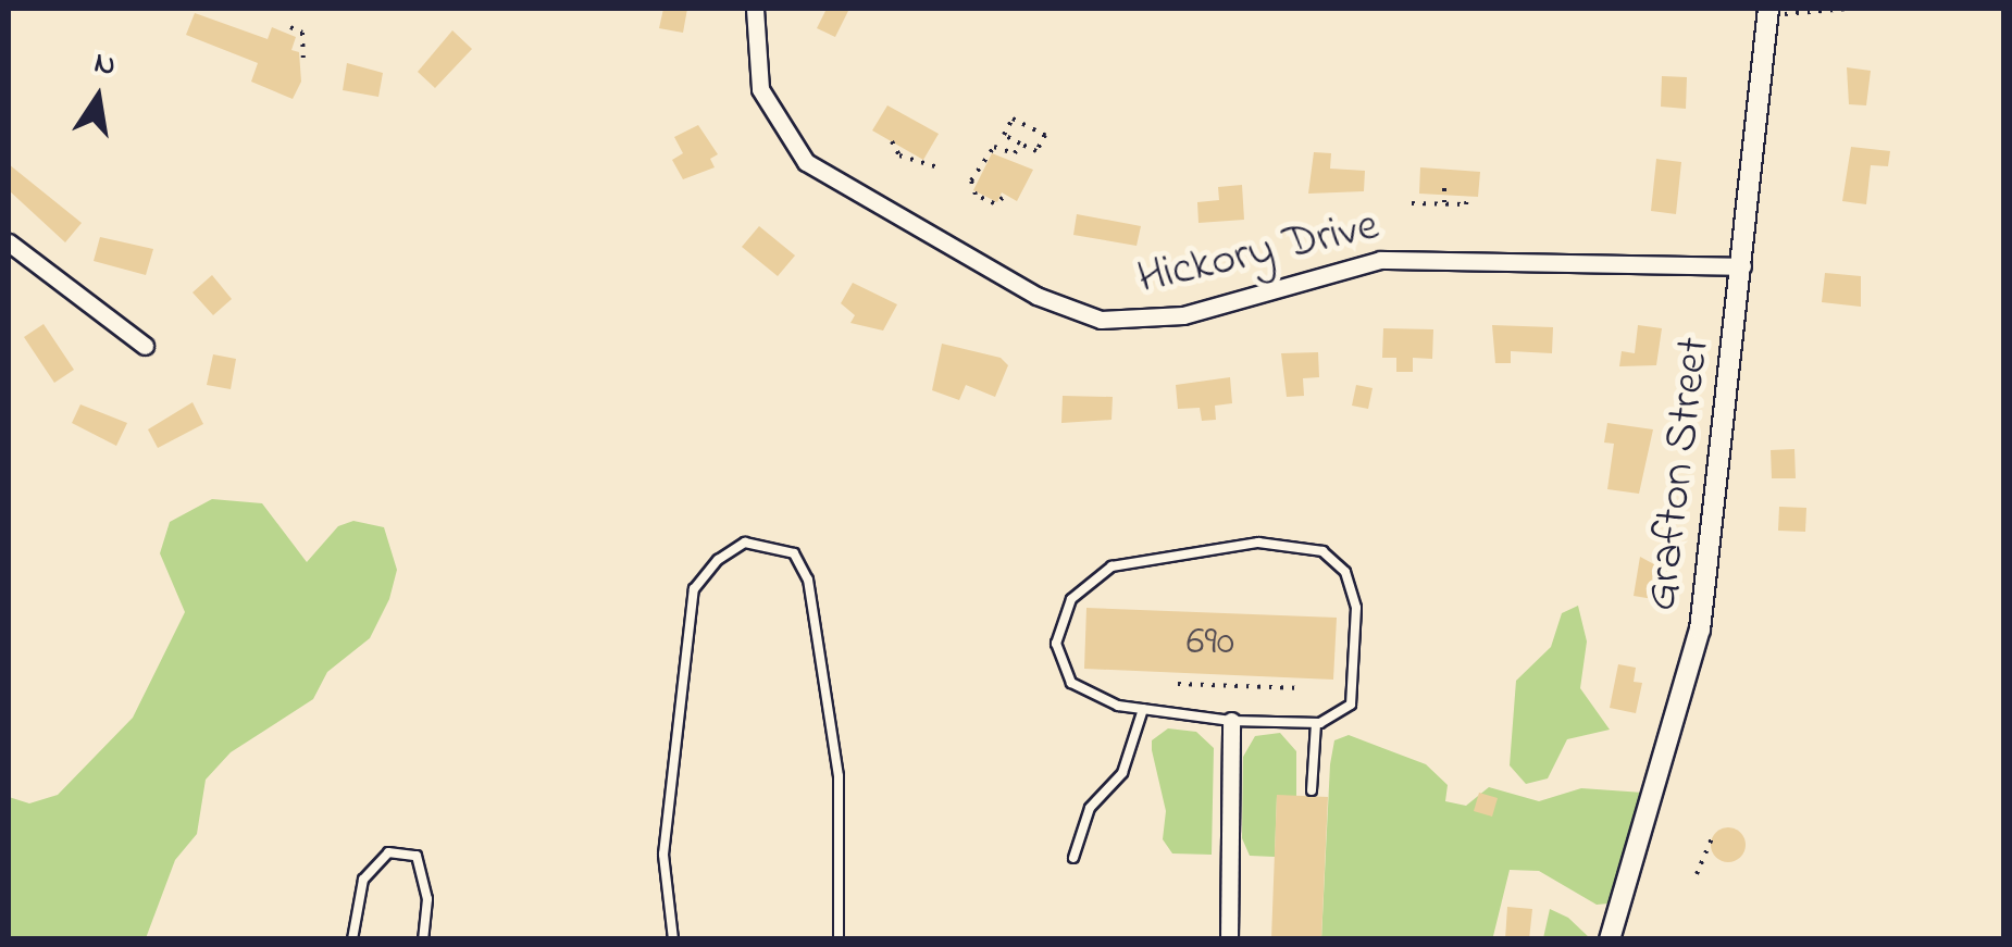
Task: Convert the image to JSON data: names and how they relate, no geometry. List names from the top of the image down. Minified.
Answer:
{"streets":{"street":["Hickory Drive","Grafton Street"]},"crossings":[["Hickory Drive","Grafton Street"]],"house_numbers":["690"],"north":"top"}
